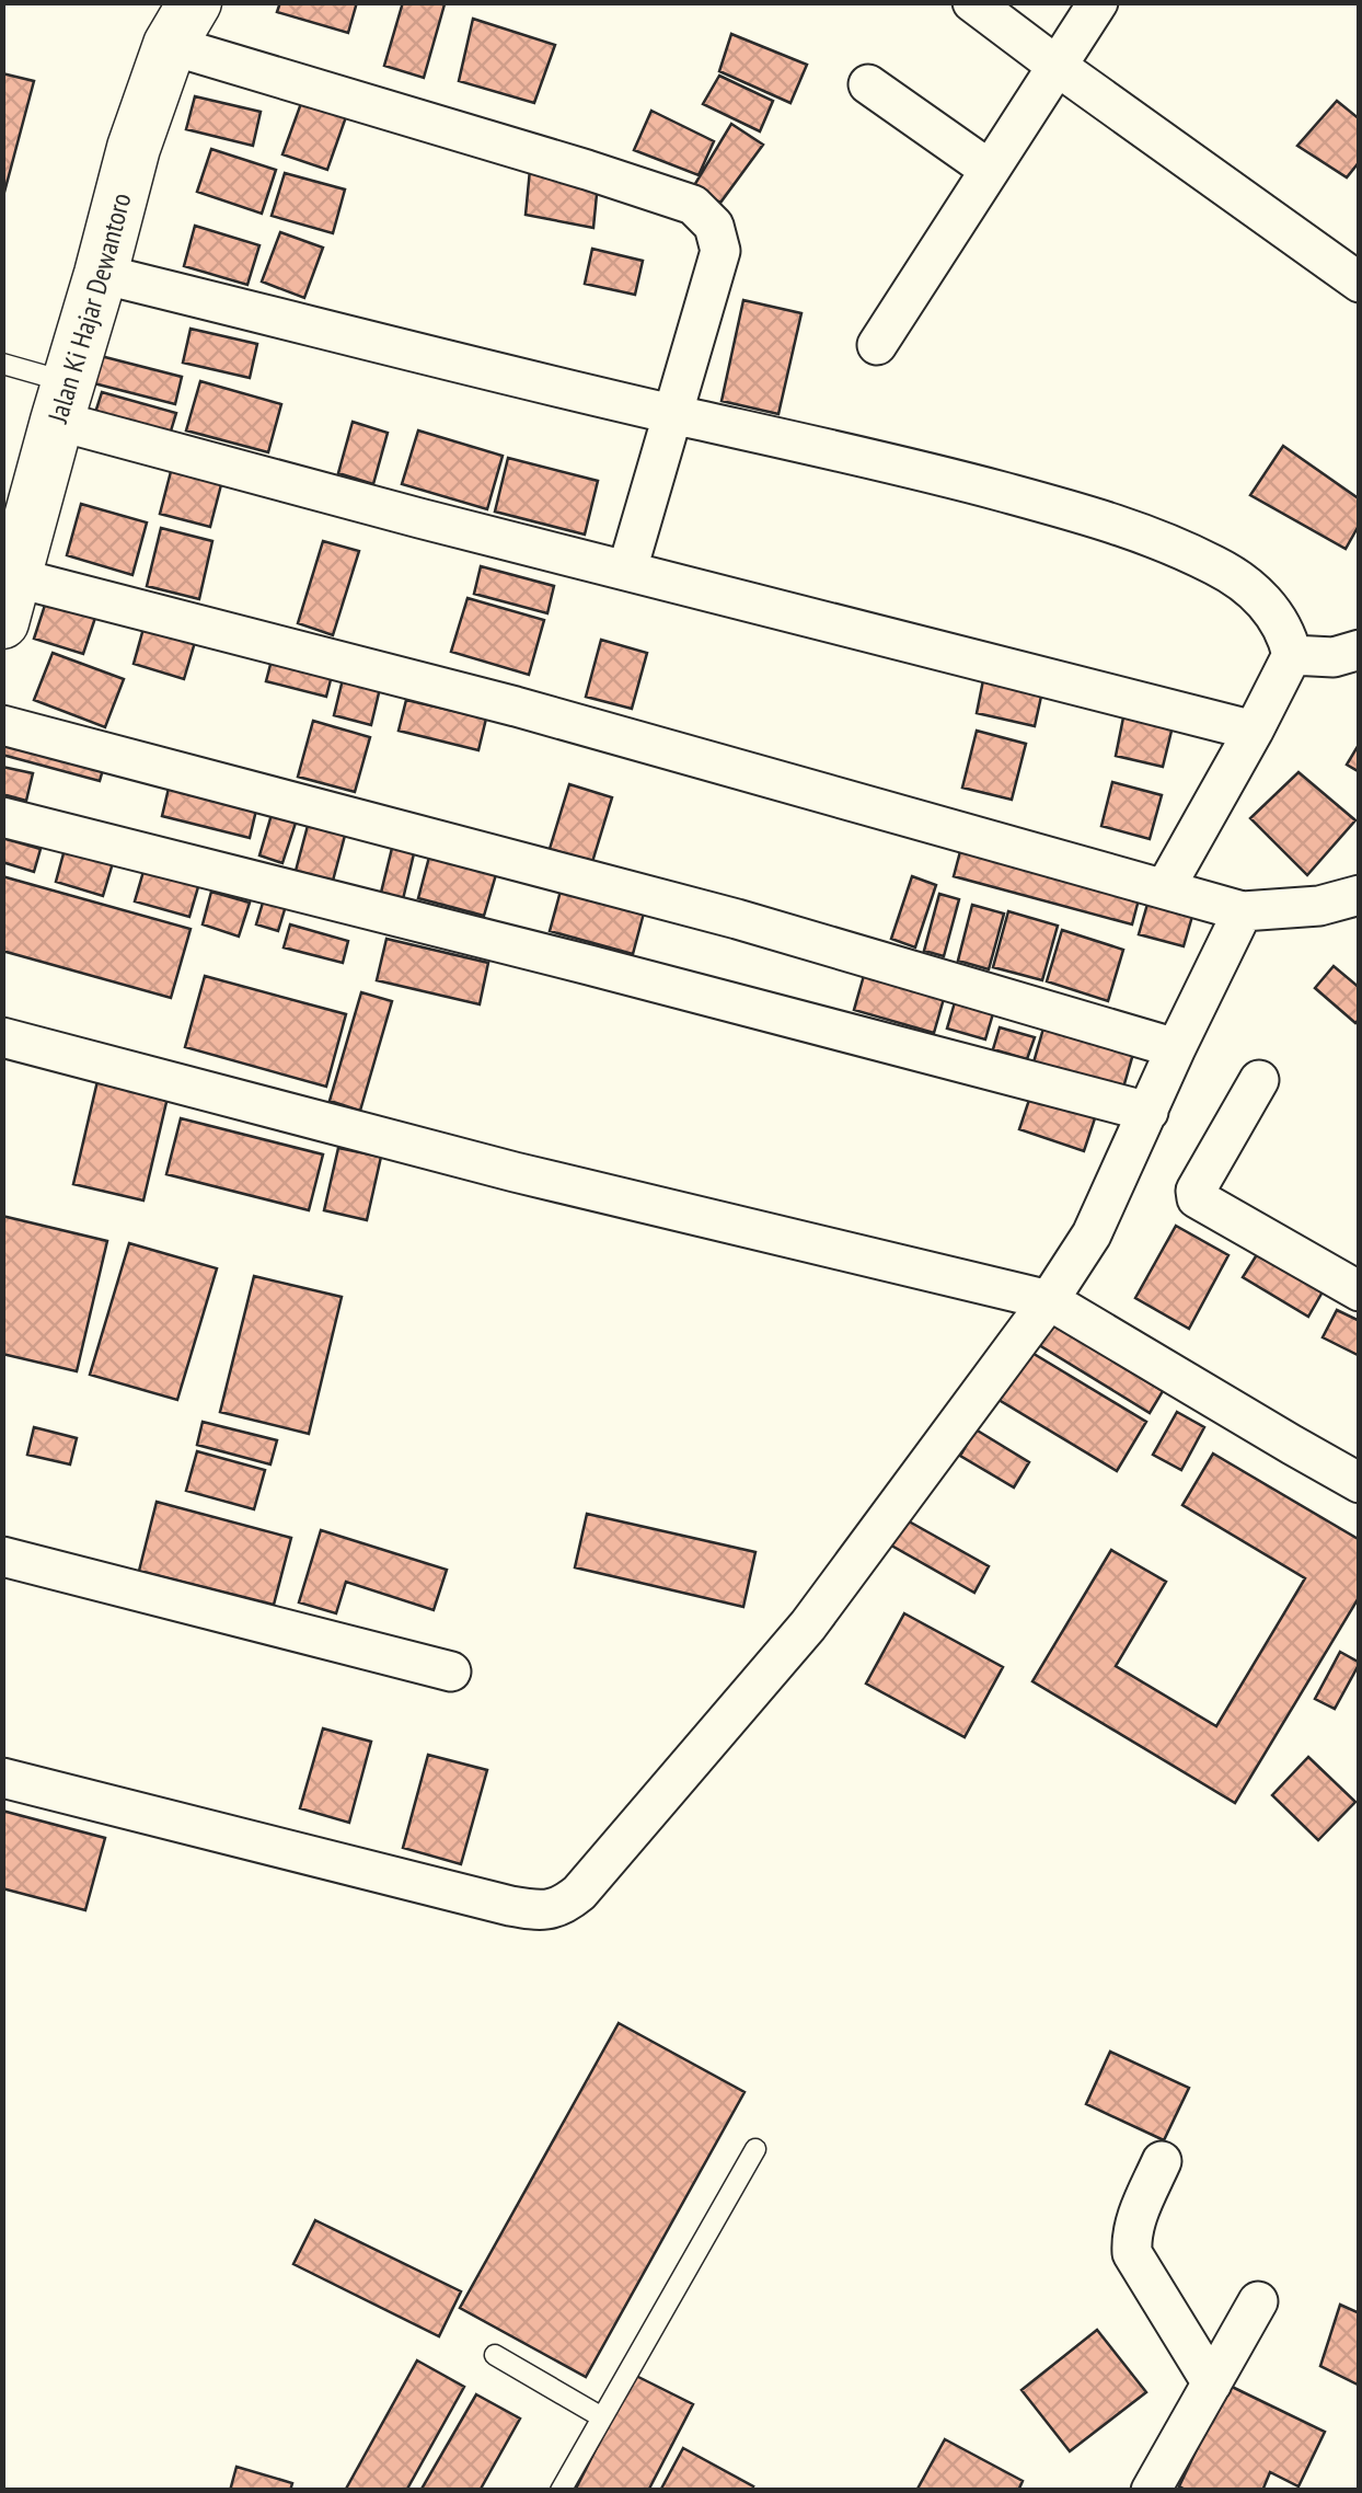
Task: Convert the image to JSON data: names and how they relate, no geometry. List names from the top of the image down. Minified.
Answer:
{"streets":{"street":["Jalan Ki Hajar Dewantoro"]}}
